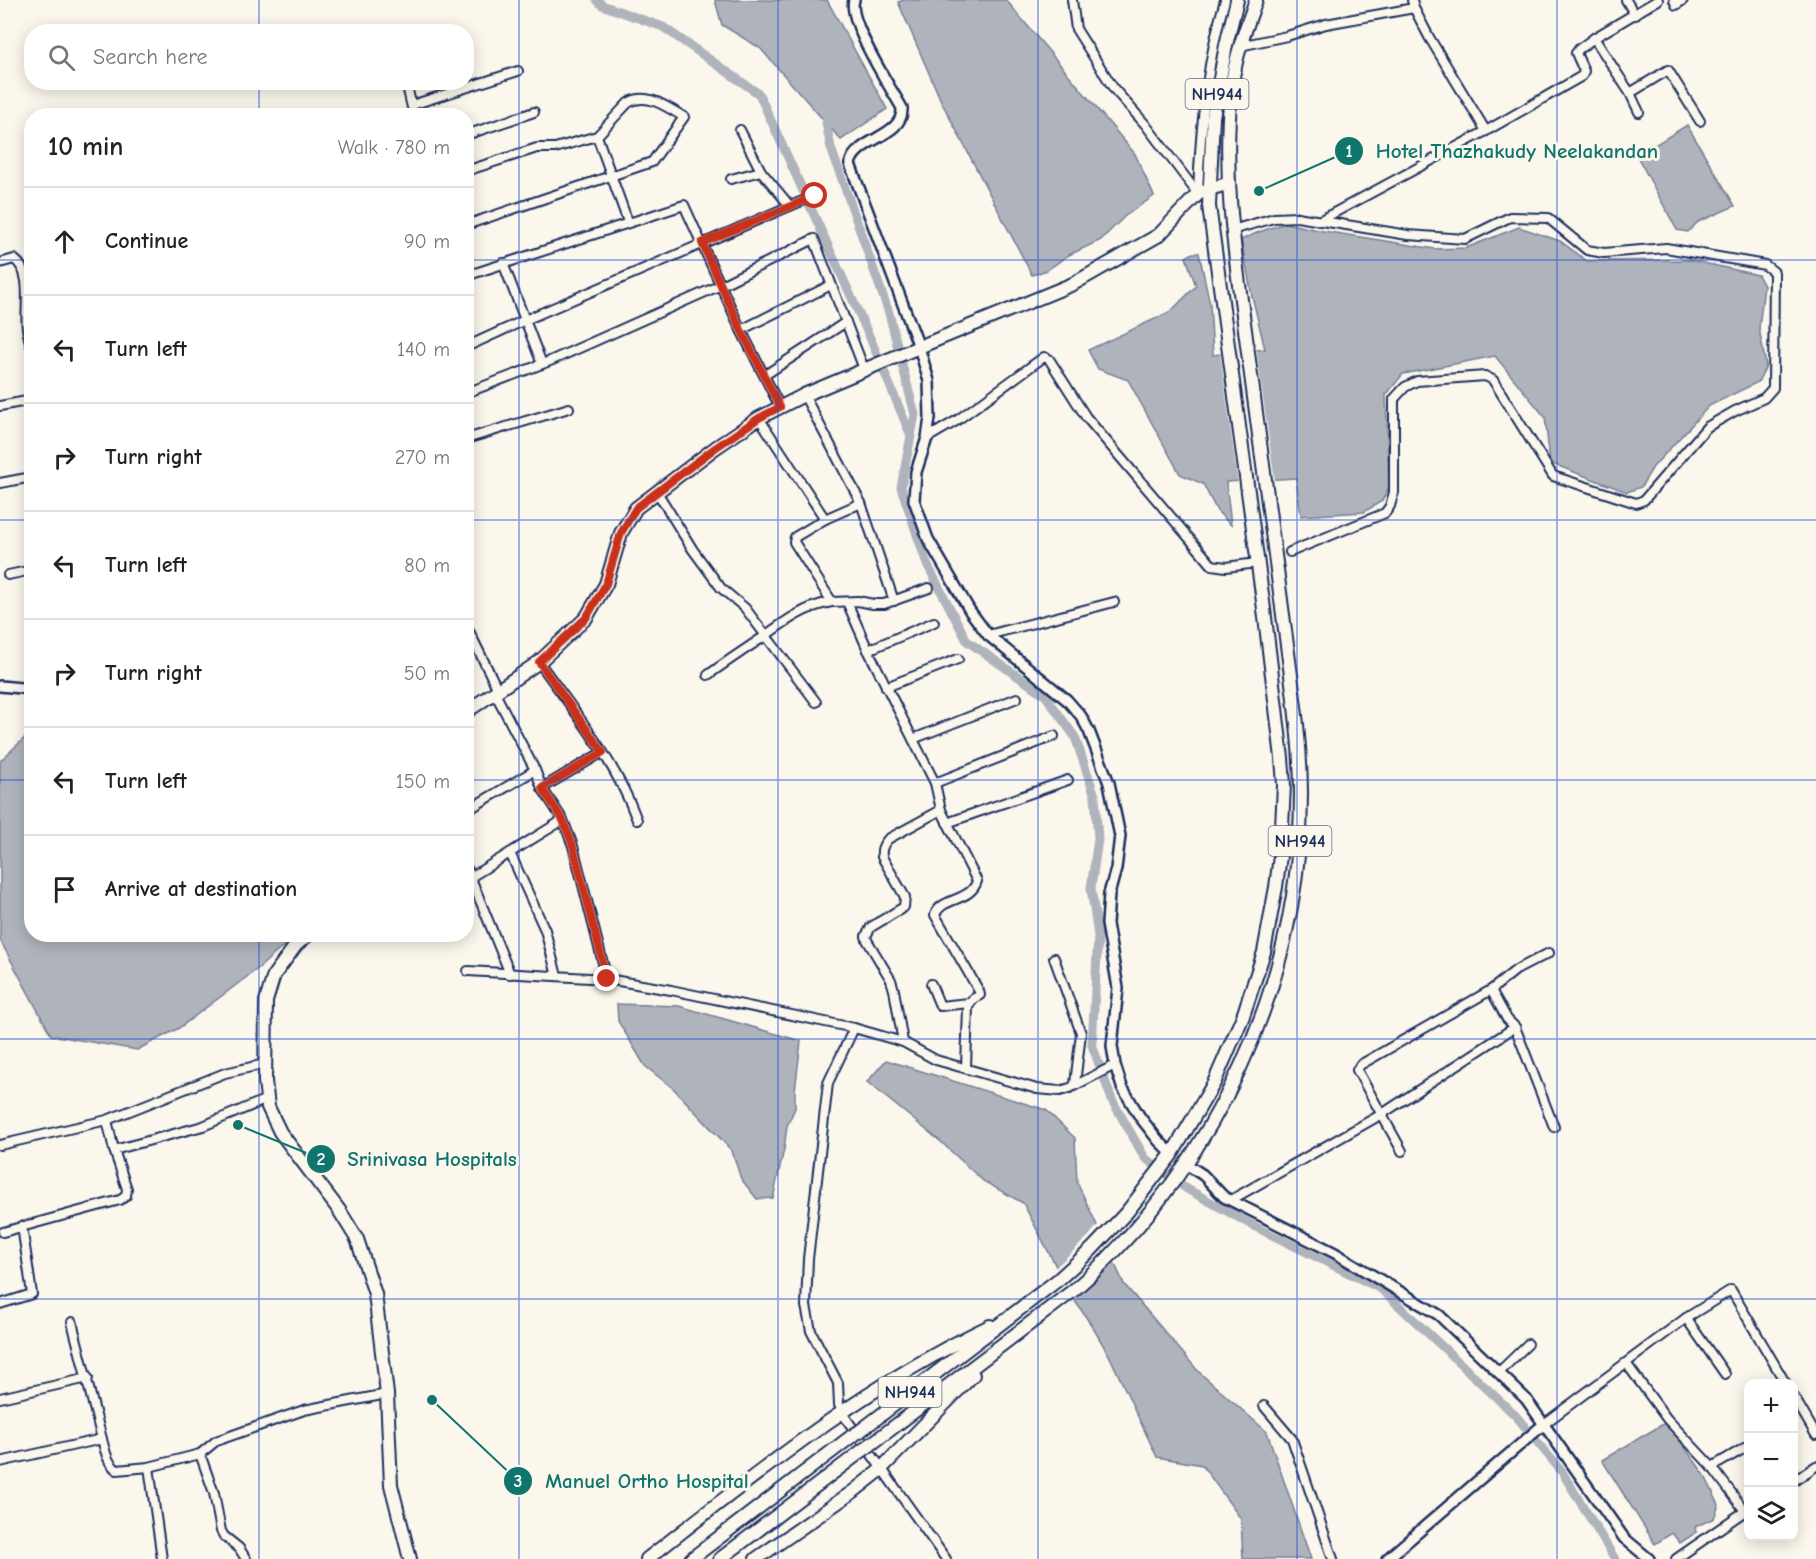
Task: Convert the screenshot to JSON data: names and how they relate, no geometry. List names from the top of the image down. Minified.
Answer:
{"streets":{"main road":["NH944"]},"places":["Hotel Thazhakudy Neelakandan","Srinivasa Hospitals","Manuel Ortho Hospital"],"page":{"search":"Search here","heading":["10 min","Walk · 780 m"],"list":[["Continue","90 m"],["Turn left","140 m"],["Turn right","270 m"],["Turn left","80 m"],["Turn right","50 m"],["Turn left","150 m"],"Arrive at destination"],"map_buttons":["+","−"]}}
